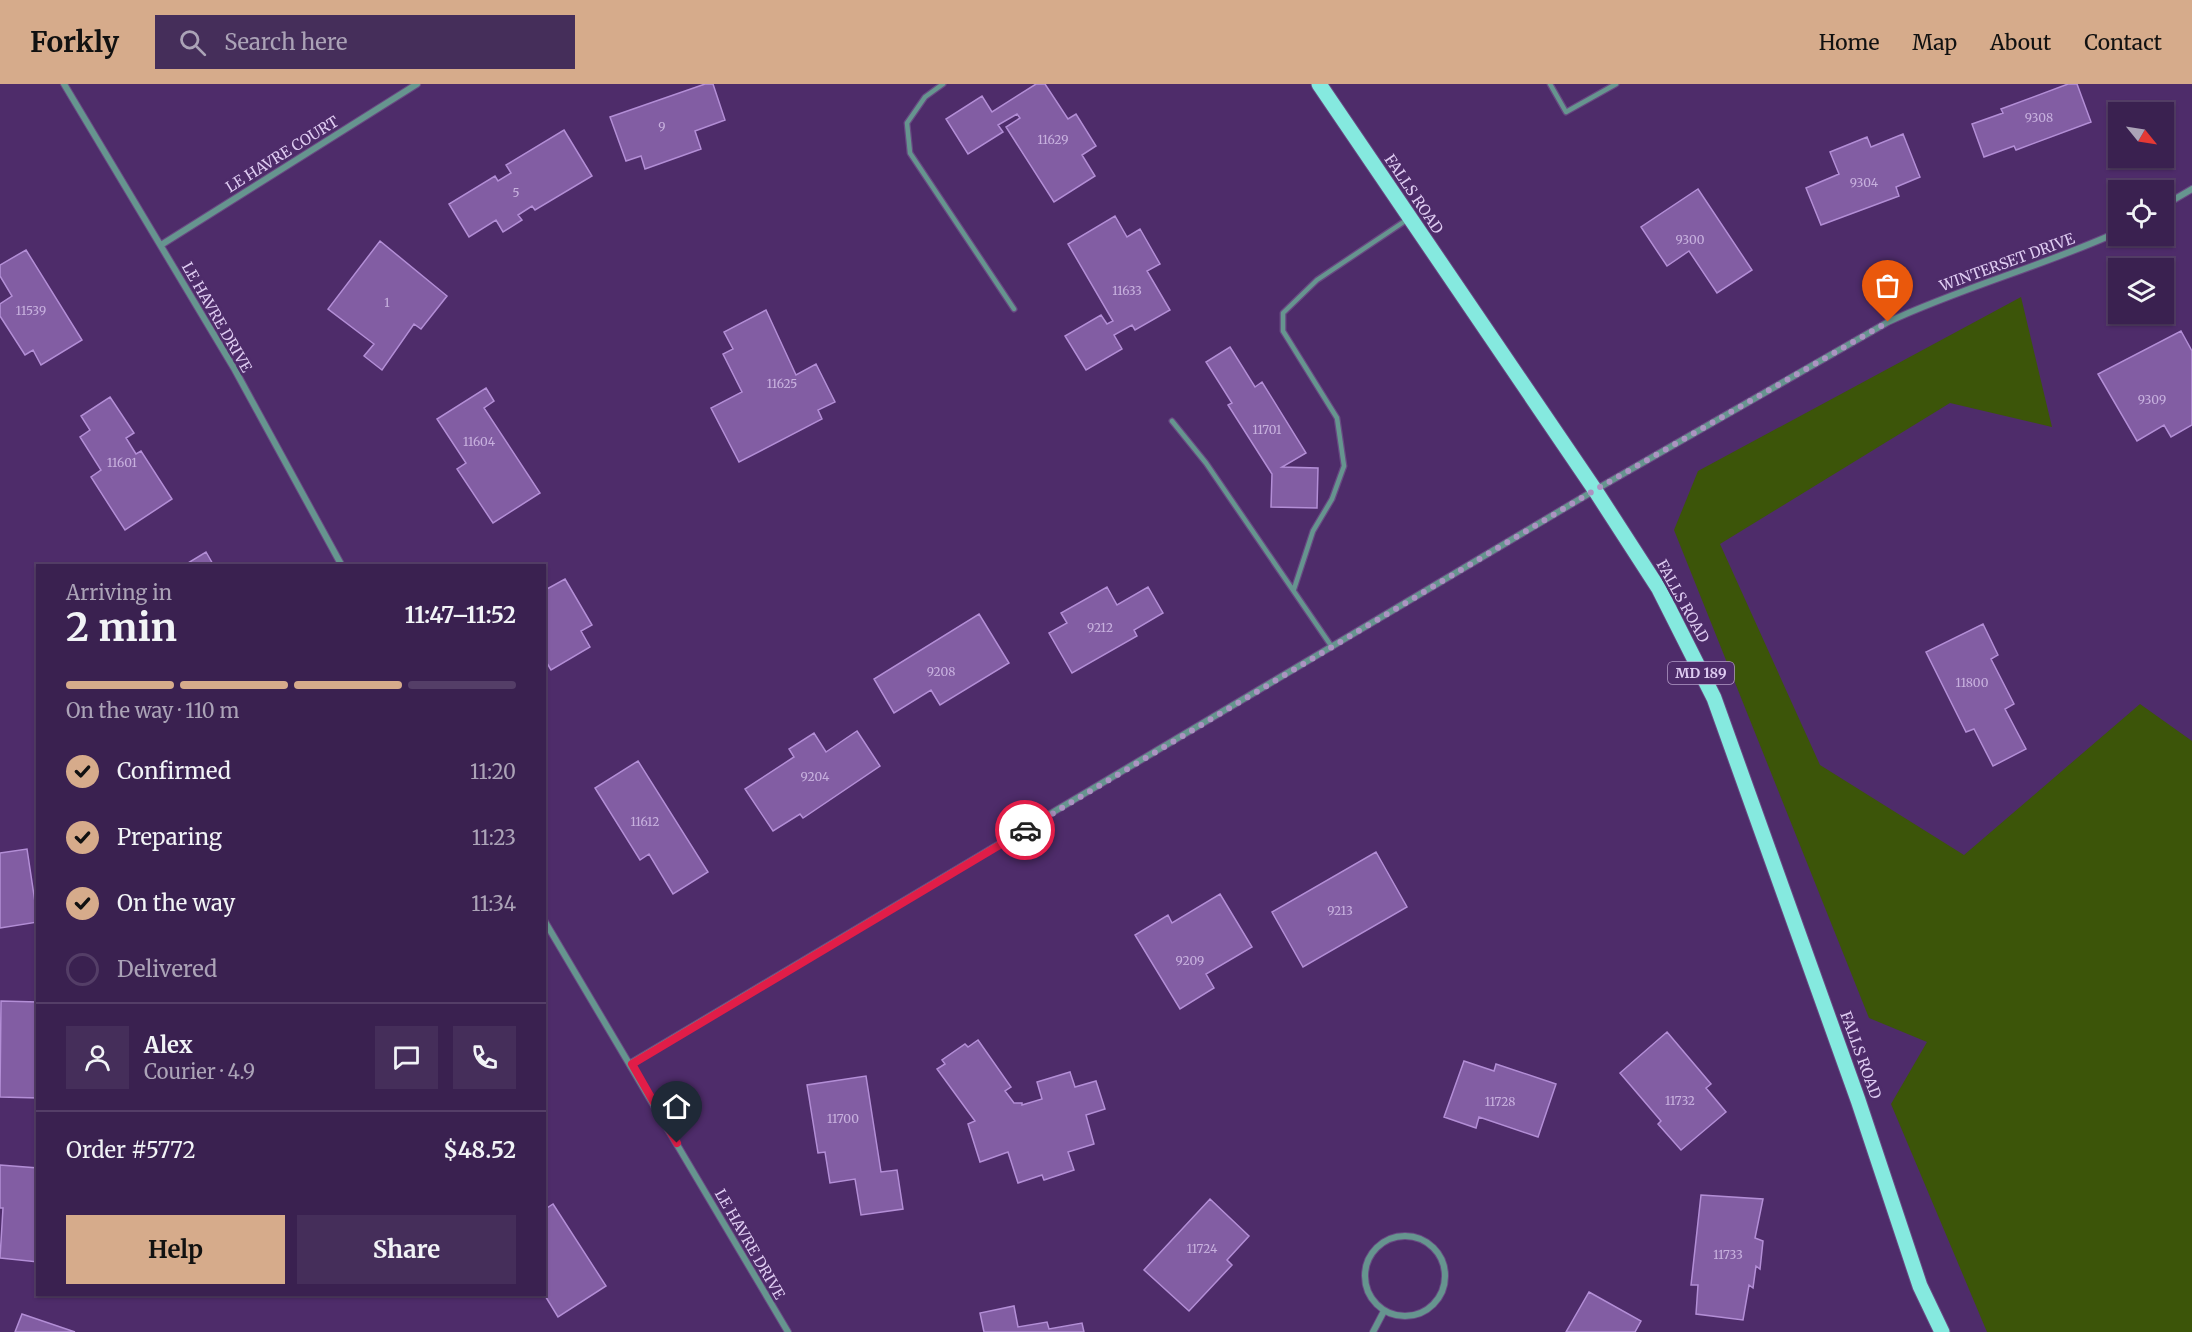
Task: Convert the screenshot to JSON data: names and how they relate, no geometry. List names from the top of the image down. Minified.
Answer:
{"streets":{"main road":["FALLS ROAD","MD 189"],"street":["LE HAVRE COURT","WINTERSET DRIVE","LE HAVRE DRIVE"]},"crossings":[["LE HAVRE COURT","LE HAVRE DRIVE"],["FALLS ROAD","WINTERSET DRIVE"],["WINTERSET DRIVE","LE HAVRE DRIVE"]],"house_numbers":["9308","9","11629","9304","5","9300","11633","1","11539","11625","9309","11701","11604","11601","9212","9208","11800","9204","11612","9213","9209","11732","11728","11700","11724","11733"],"north":"bottom right","page":{"header":"Forkly","search":"Search here","nav":["Home","Map","About","Contact"],"heading":["2 min","Arriving in","11:47–11:52"],"panel":["Alex","Courier · 4.9","Order #5772","$48.52"],"bar":"On the way · 110 m","list":[["Confirmed","11:20"],["Preparing","11:23"],["On the way","11:34"],"Delivered"],"buttons":["Help","Share"]}}
